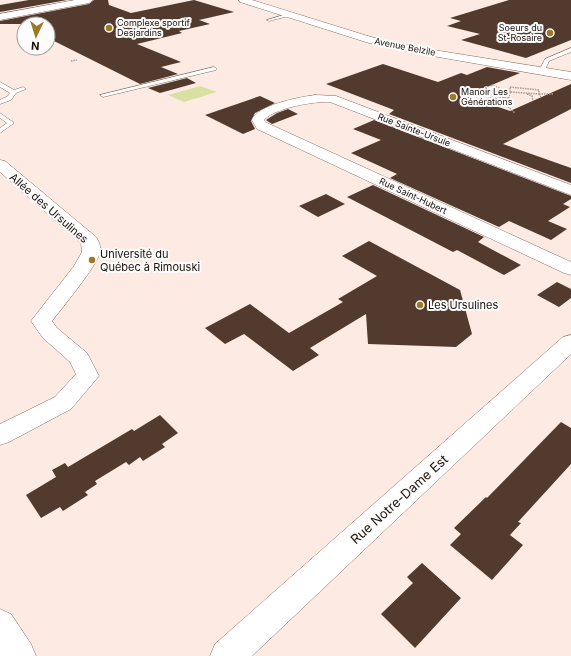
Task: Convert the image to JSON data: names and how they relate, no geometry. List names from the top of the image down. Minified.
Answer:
{"streets":{"street":["Avenue Belzile","Rue Sainte-Ursule","Rue Saint-Hubert","Allée des Ursulines","Rue Notre-Dame Est"]},"crossings":[["Rue Sainte-Ursule","Rue Saint-Hubert"]],"places":["Complexe sportif Desjardins","Soeurs du St-Rosaire","Manoir Les Générations","Université du Québec à Rimouski","Les Ursulines"],"north":"bottom"}
